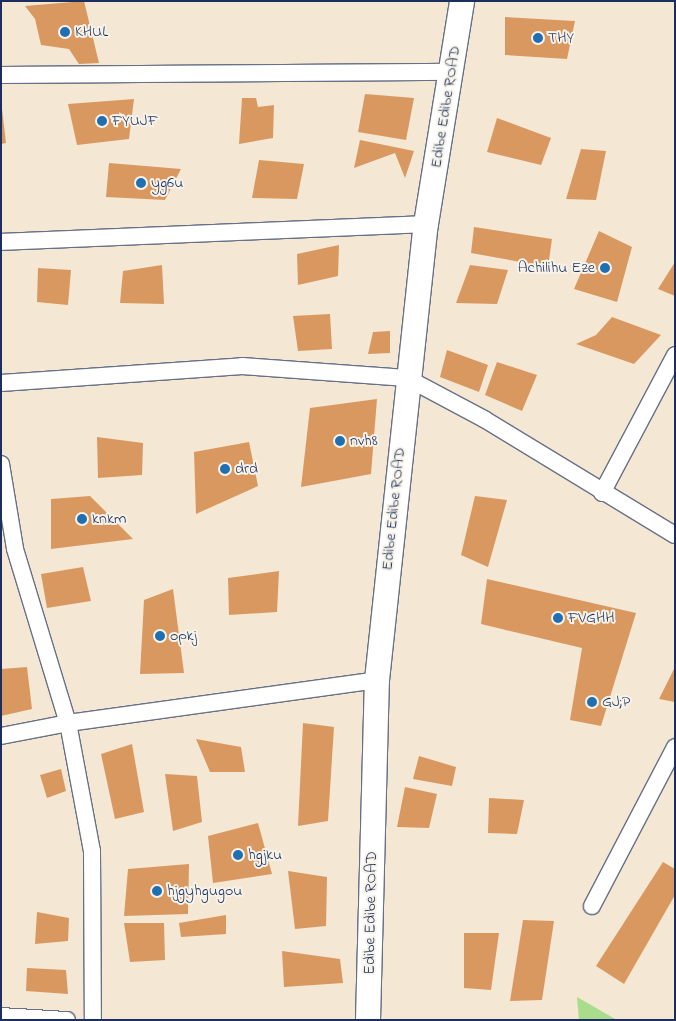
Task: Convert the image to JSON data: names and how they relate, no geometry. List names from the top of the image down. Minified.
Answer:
{"streets":{"main road":["Edibe Edibe ROAD"]},"places":["KHUL","THY","FYUJF","yg6u","Achilihu Eze","nvh8","drd","knkm","FVGHH","opkj","GJ;P","hgjku","hjgyhgugou"]}
